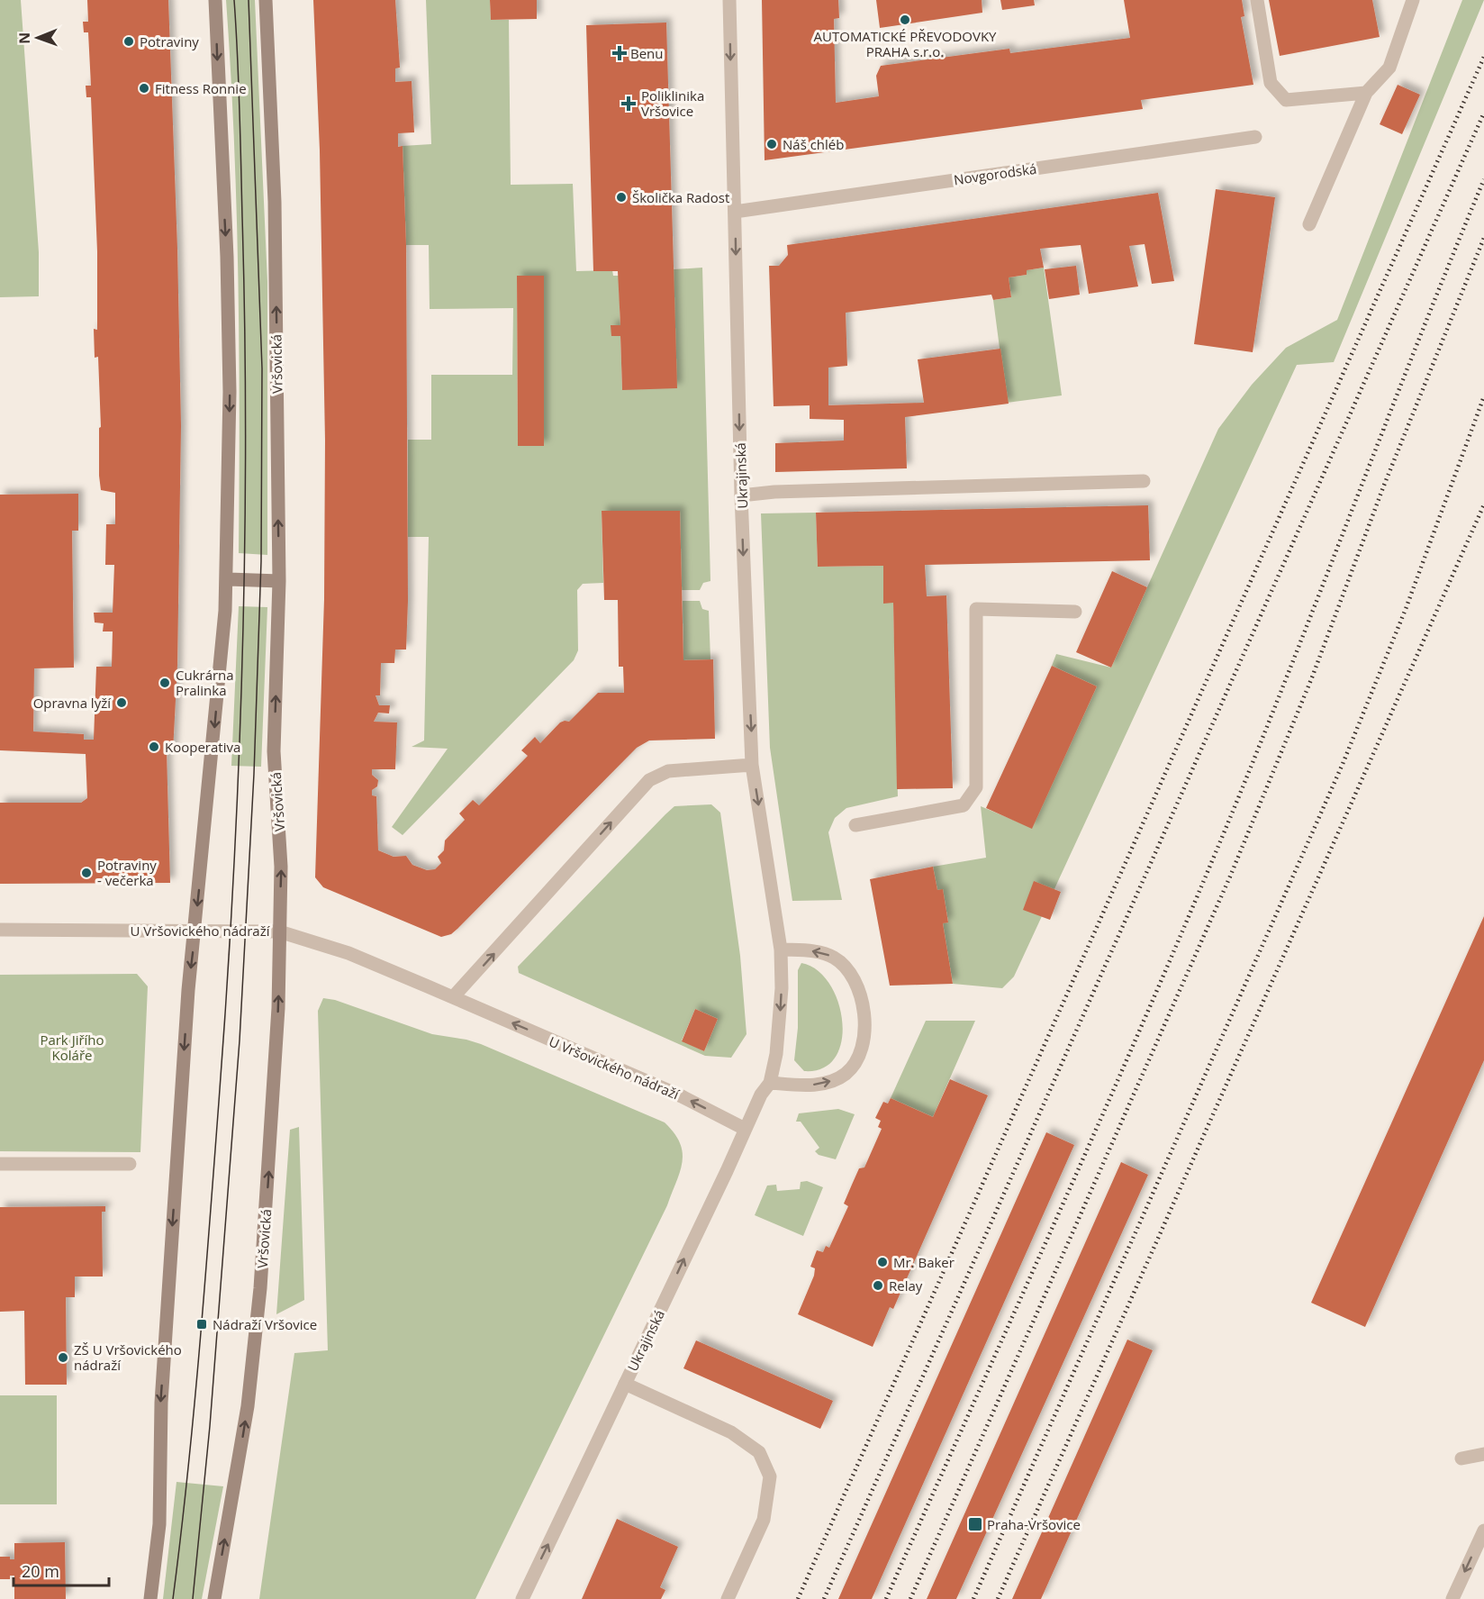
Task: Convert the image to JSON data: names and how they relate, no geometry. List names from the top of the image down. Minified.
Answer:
{"streets":{"main road":["Vršovická"],"street":["Novgorodská","Ukrajinská","U Vršovického nádraží"]},"crossings":[["Novgorodská","Ukrajinská"],["Vršovická","U Vršovického nádraží"],["Ukrajinská","U Vršovického nádraží"]],"one_way":["U Vršovického nádraží"],"parks":["Park Jiřího Koláře"],"places":{"other":["AUTOMATICKÉ PŘEVODOVKY PRAHA s.r.o.","Potraviny","Fitness Ronnie","Náš chléb","Školička Radost","Cukrárna Pralinka","Opravna lyží","Kooperativa","Potraviny - večerka","Mr. Baker","Relay","ZŠ U Vršovického nádraží"],"health":["Benu","Poliklinika Vršovice"],"transit":["Nádraží Vršovice","Praha-Vršovice"]},"scale_bar":"20 m","north":"left"}
